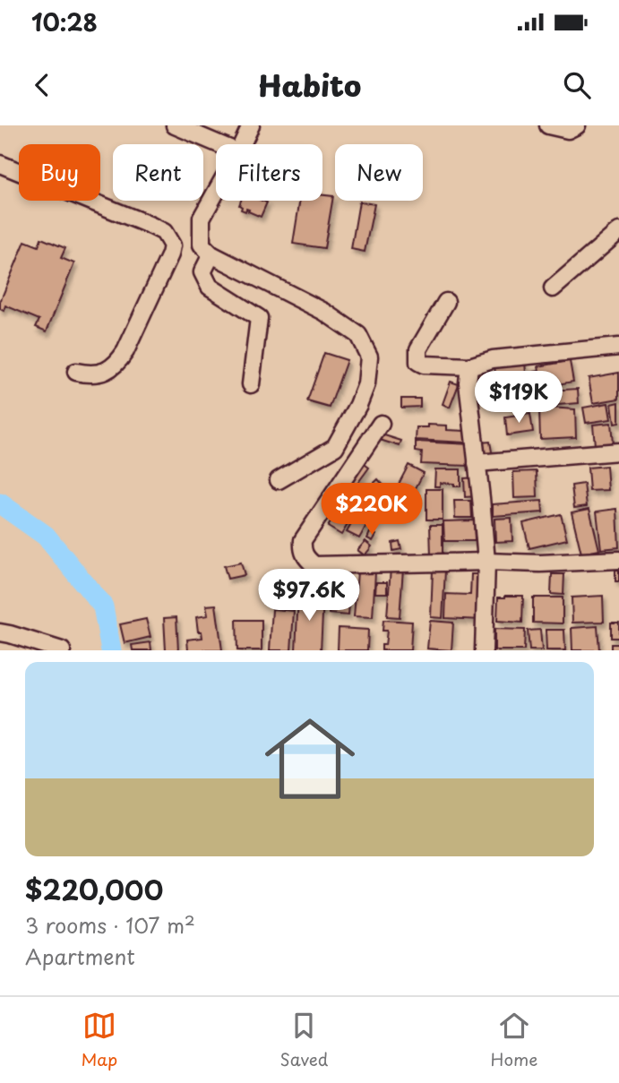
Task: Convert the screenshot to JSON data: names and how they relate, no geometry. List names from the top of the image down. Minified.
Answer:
{"page":{"status":"10:28","header":"Habito","chip":["Buy","Rent","Filters","New"],"price":["$119K","$220K","$97.6K"],"list":[{"name":"$220,000","note":"3 rooms · 107 m² · Apartment"}],"tabs":["Map","Saved","Home"]}}
